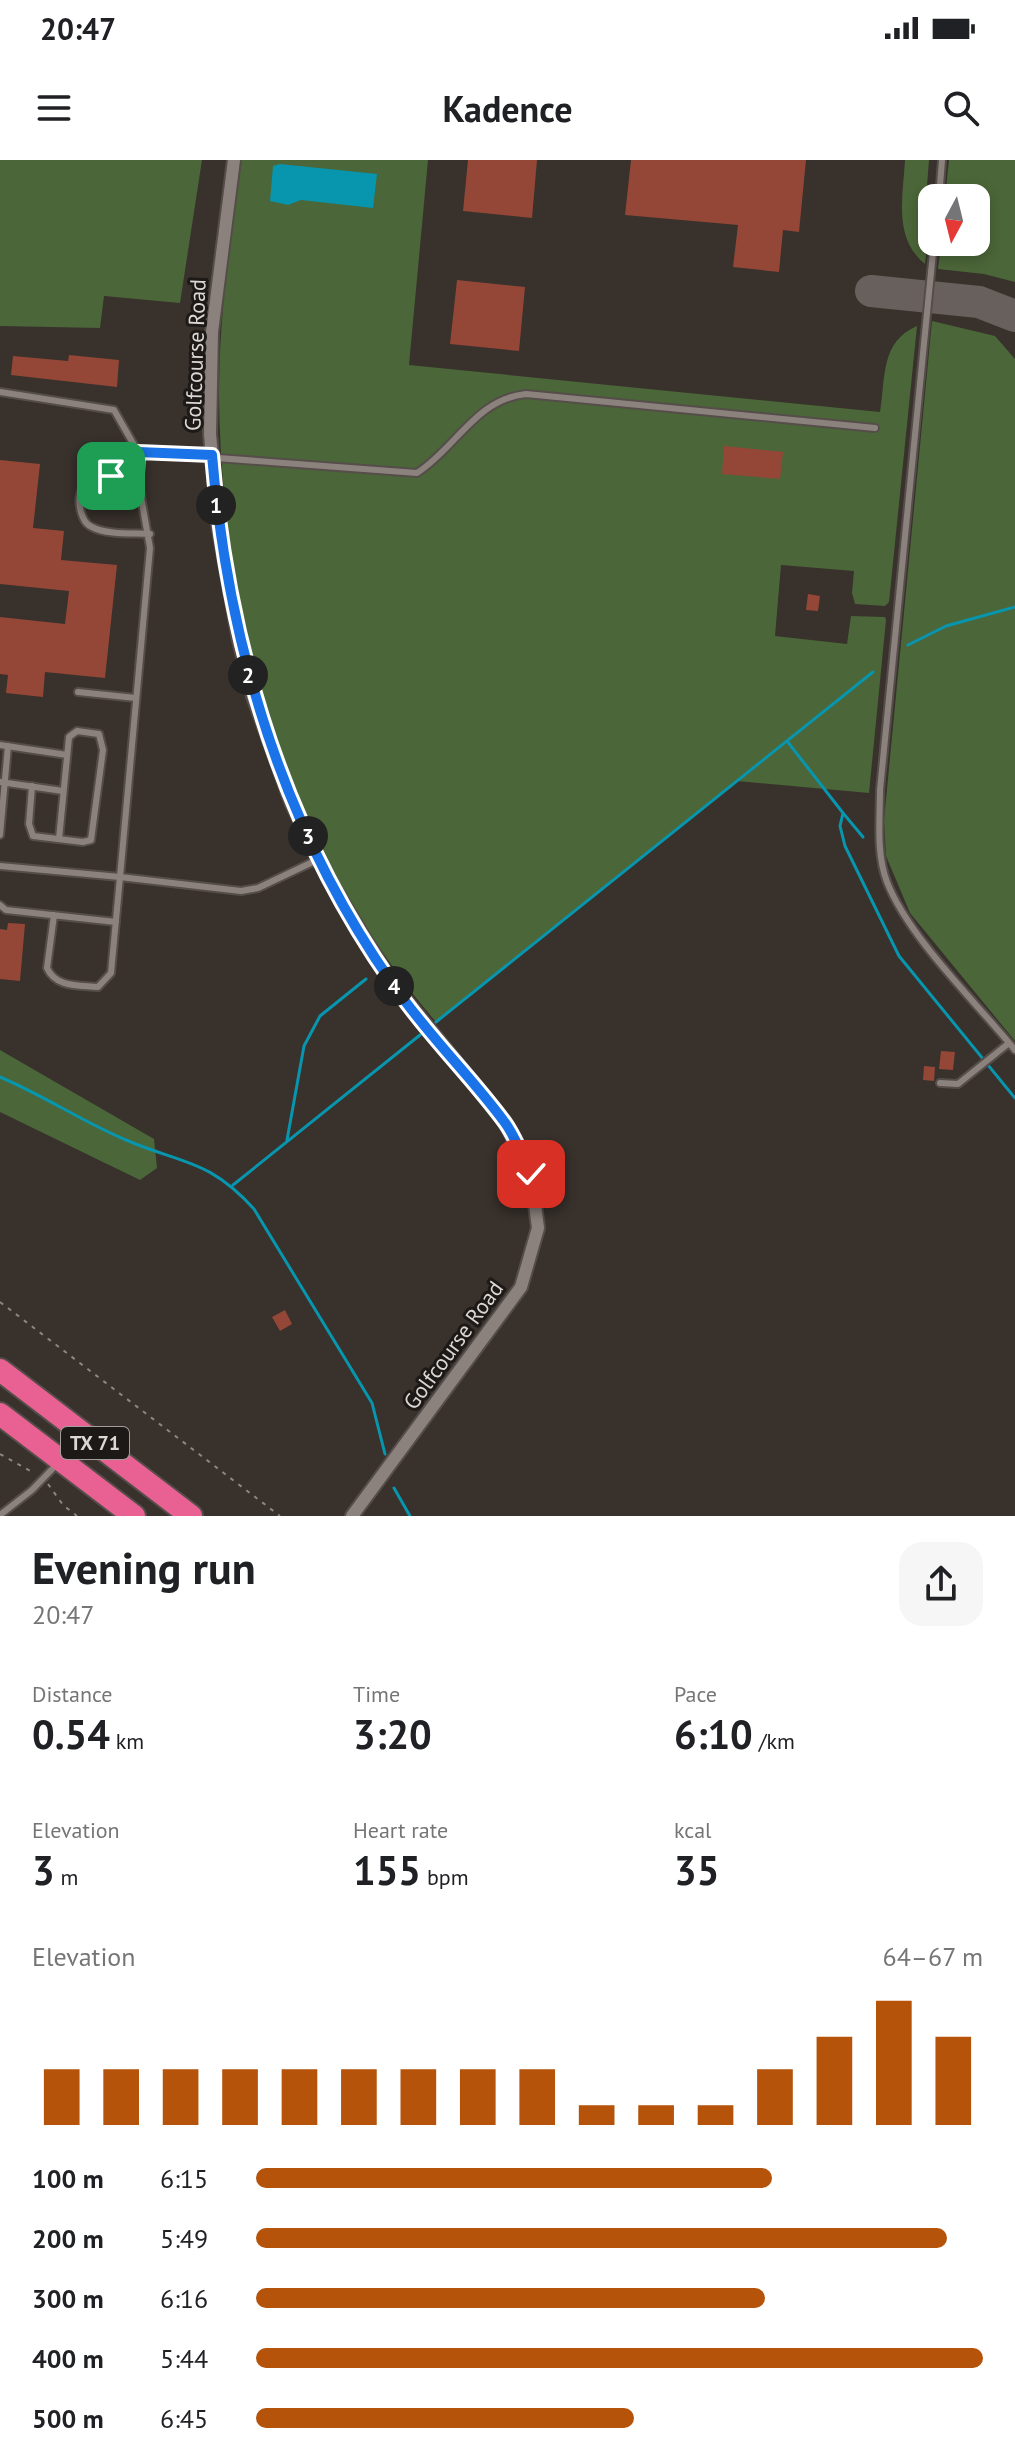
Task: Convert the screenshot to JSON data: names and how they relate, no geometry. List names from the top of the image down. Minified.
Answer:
{"streets":{"highway":["TX 71"],"street":["Golfcourse Road"]},"north":"bottom","page":{"status":"20:47","header":"Kadence","pins":["1","2","3","4"],"heading":["Evening run","20:47"],"stats":[["Distance","0.54 km"],["Time","3:20"],["Pace","6:10 /km"],["Elevation","3 m"],["Heart rate","155 bpm"],["kcal","35"]],"chart":["Elevation","64–67 m"],"list":[{"name":"100 m","note":"6:15"},{"name":"200 m","note":"5:49"},{"name":"300 m","note":"6:16"},{"name":"400 m","note":"5:44"},{"name":"500 m","note":"6:45"}]}}
